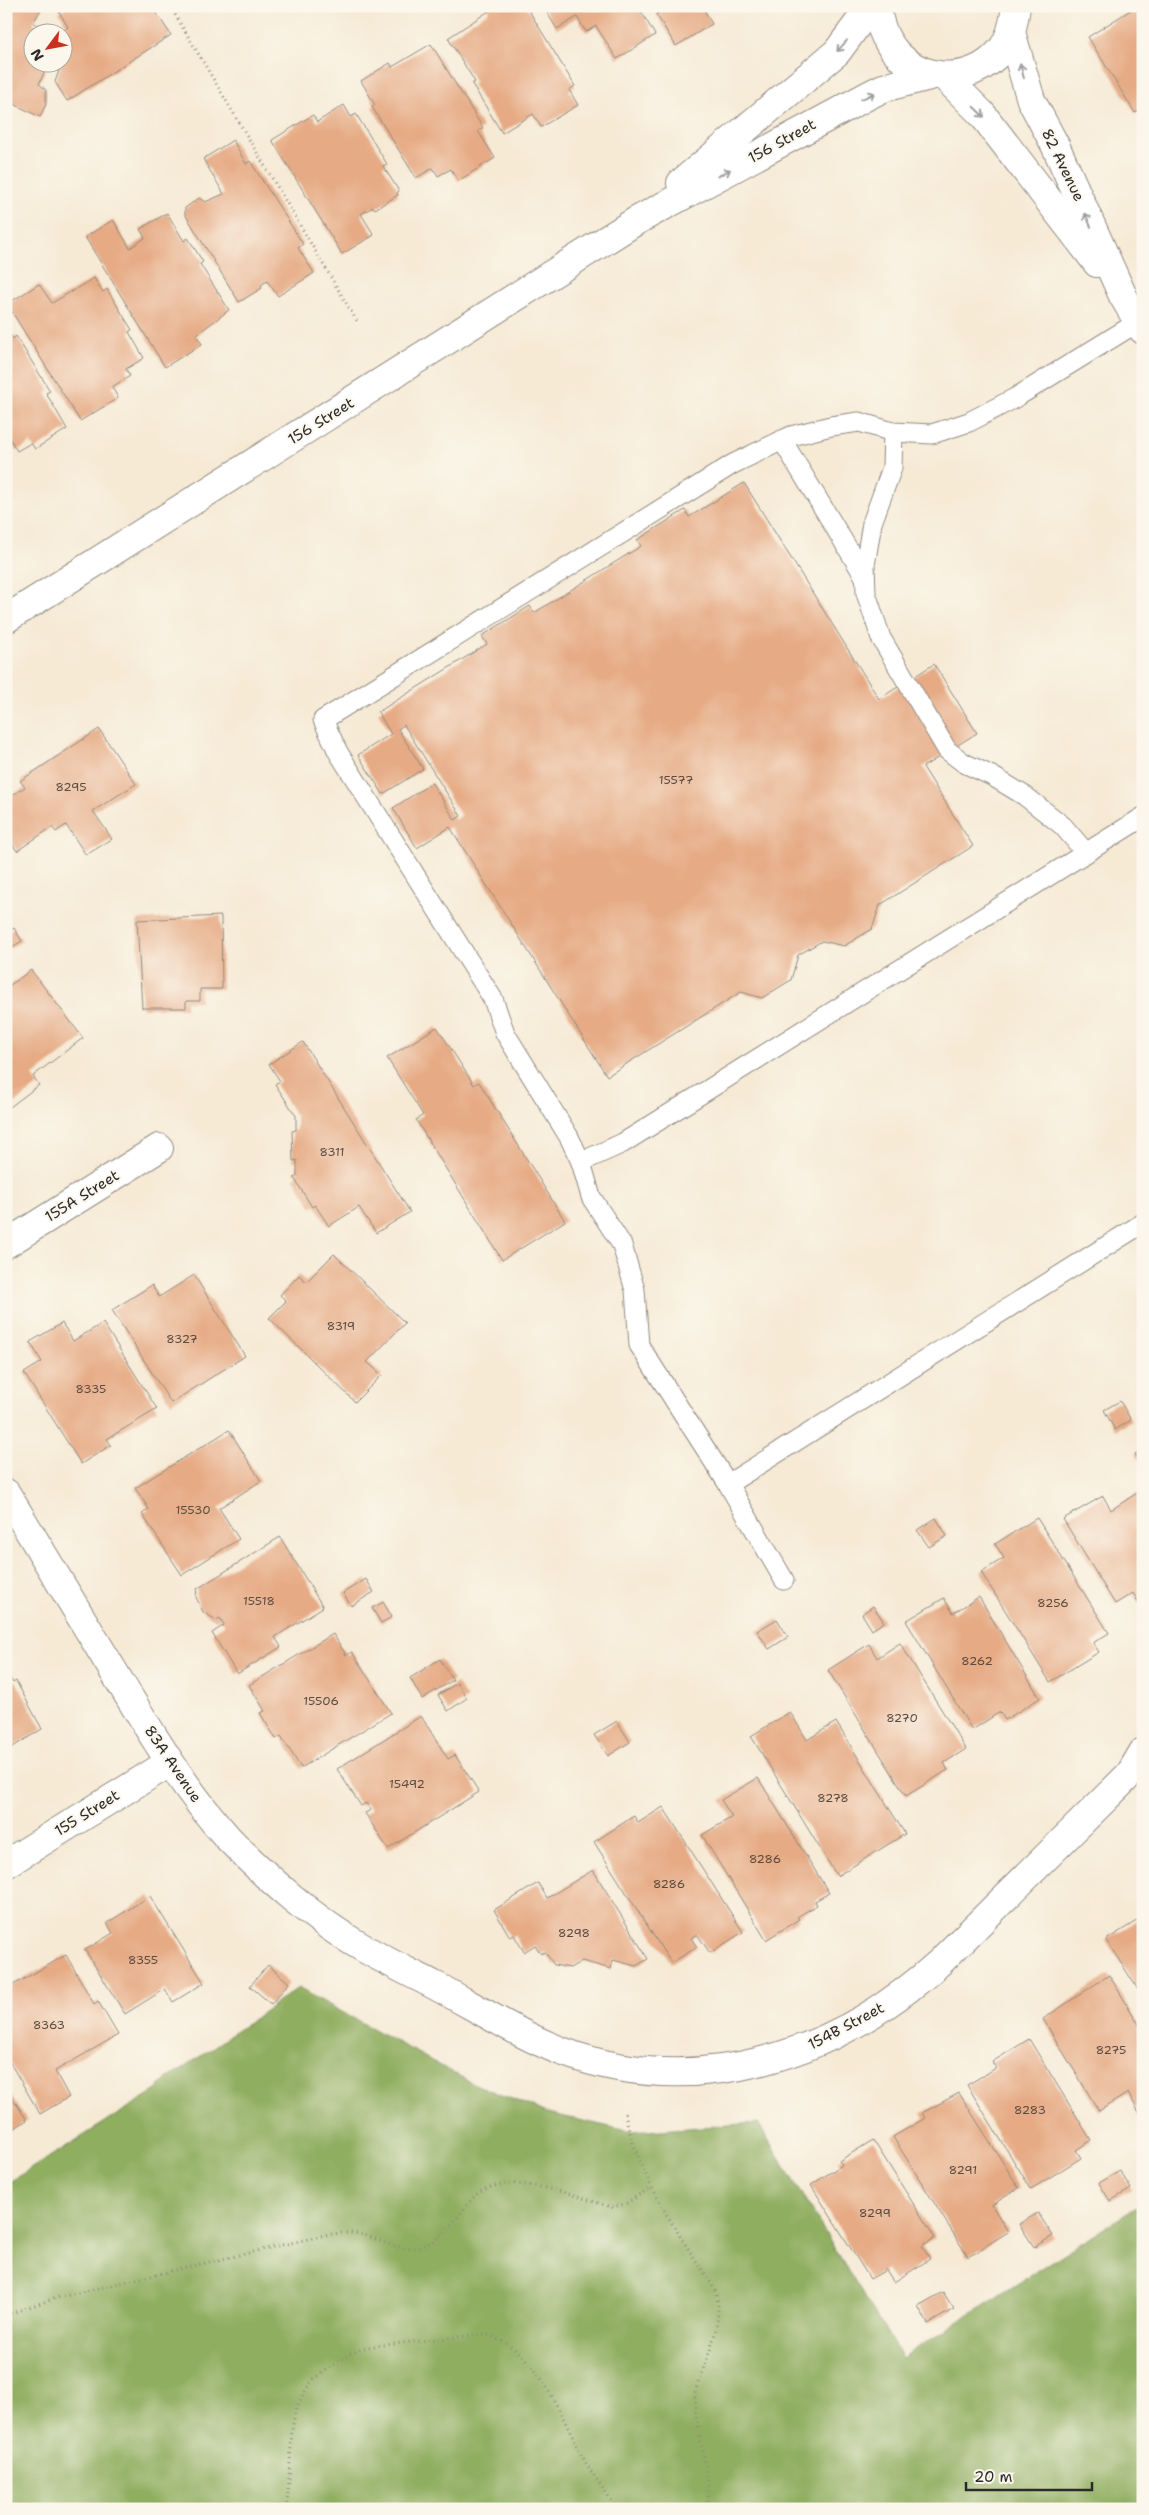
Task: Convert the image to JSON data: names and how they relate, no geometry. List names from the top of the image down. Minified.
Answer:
{"streets":{"street":["156 Street","82 Avenue","155A Street","83A Avenue","155 Street","154B Street"]},"crossings":[["156 Street","82 Avenue"],["83A Avenue","155 Street"],["83A Avenue","154B Street"]],"house_numbers":["15577","8295","8311","8319","8327","8335","15530","15518","8256","8262","15506","8270","15492","8278","8286","8286","8298","8355","8363","8275","8283","8291","8299"],"scale_bar":"20 m","north":"bottom left"}
